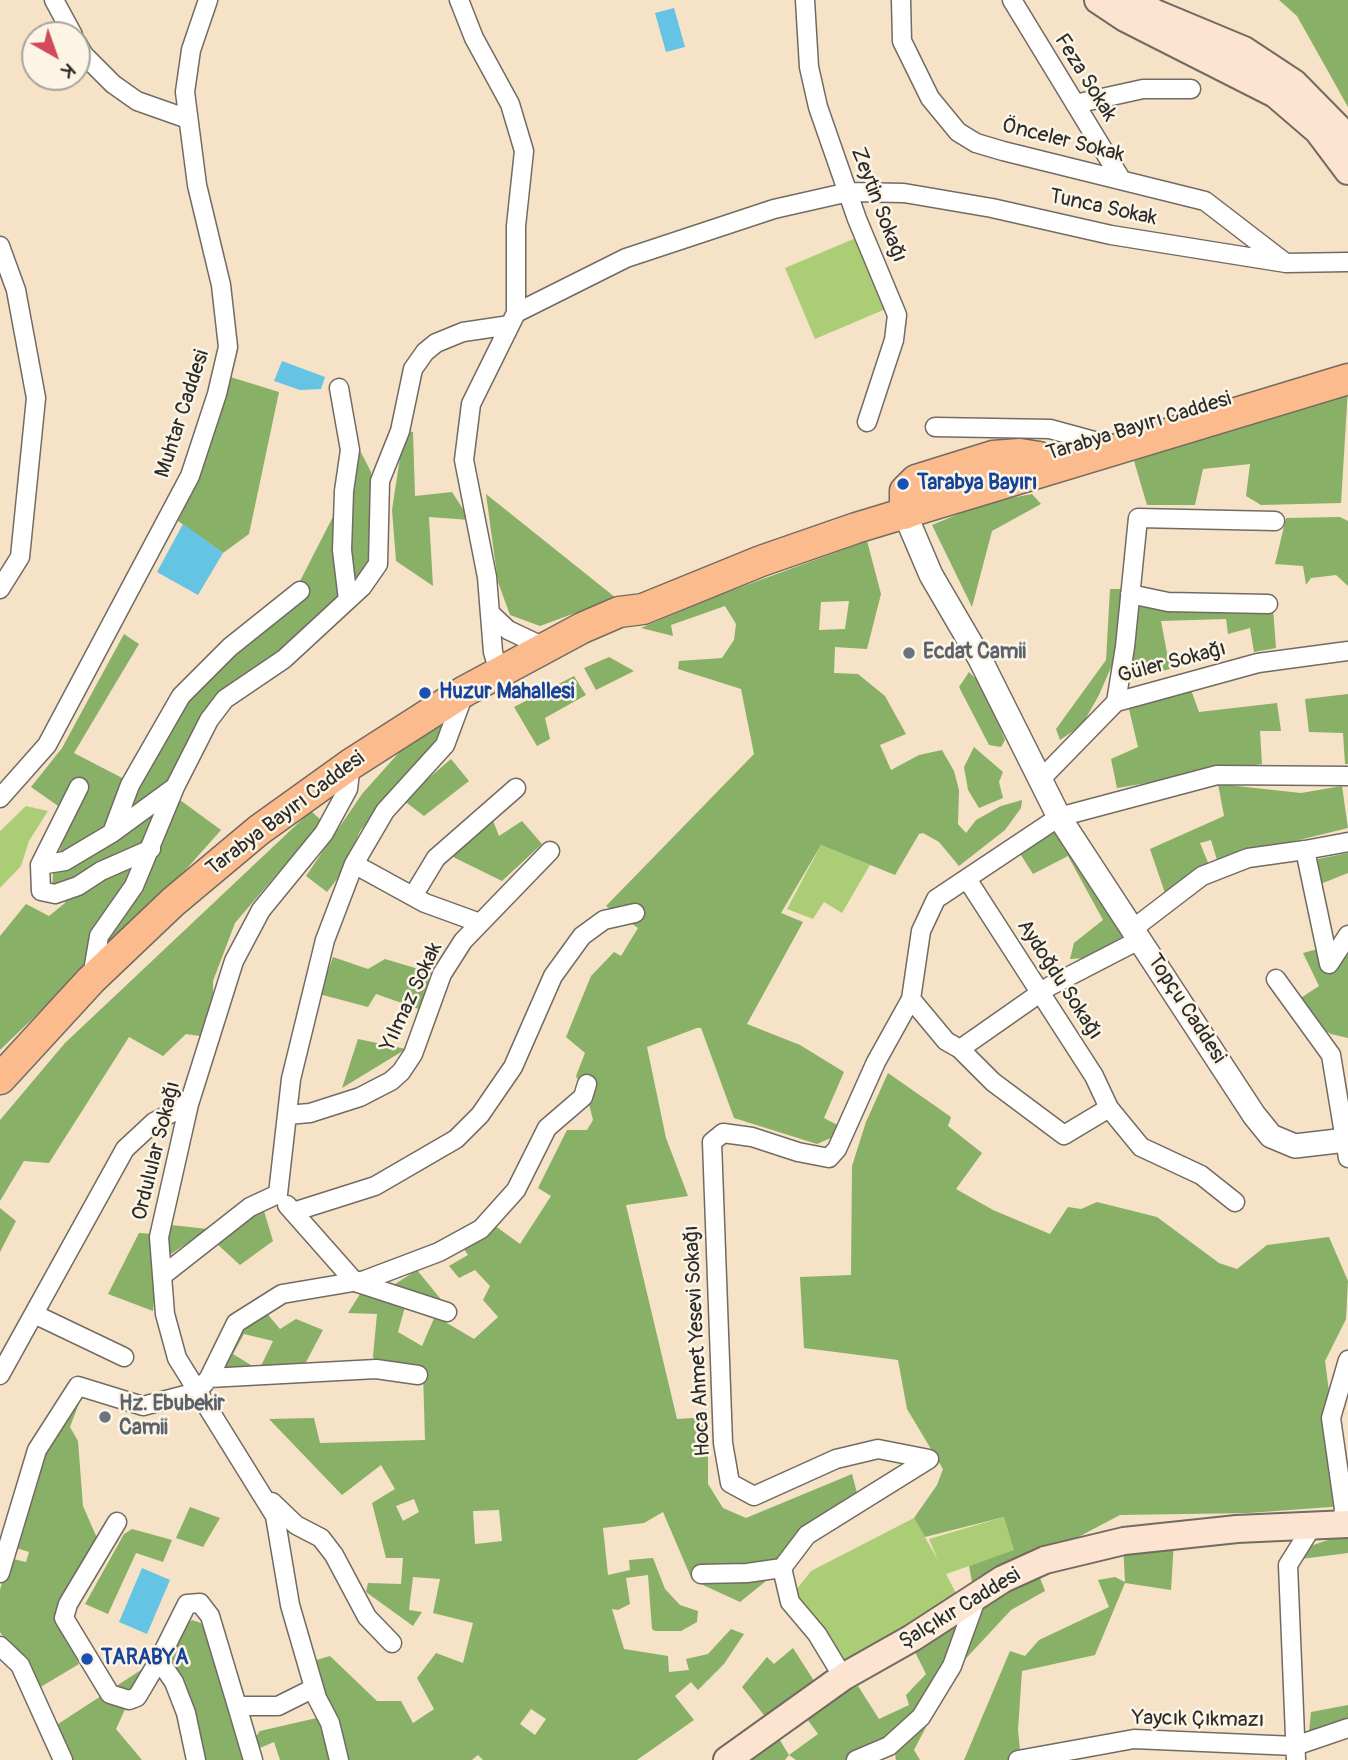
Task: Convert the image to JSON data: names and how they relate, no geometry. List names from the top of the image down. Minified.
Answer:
{"streets":{"main road":["Tarabya Bayırı Caddesi","Şalçıkır Caddesi"],"street":["Feza Sokak","Önceler Sokak","Zeytin Sokağı","Tunca Sokak","Muhtar Caddesi","Güler Sokağı","Aydoğdu Sokağı","Yılmaz Sokak","Topçu Caddesi","Ordulular Sokağı","Hoca Ahmet Yesevi Sokağı","Yaycık Çıkmazı"]},"crossings":[["Feza Sokak","Önceler Sokak"],["Önceler Sokak","Tunca Sokak"],["Zeytin Sokağı","Tunca Sokak"],["Tunca Sokak","Tarabya Bayırı Caddesi"],["Tarabya Bayırı Caddesi","Topçu Caddesi"],["Tarabya Bayırı Caddesi","Ordulular Sokağı"],["Güler Sokağı","Topçu Caddesi"]],"places":["Tarabya Bayırı","Ecdat Camii","Huzur Mahallesi","Hz. Ebubekir Camii","TARABYA"],"north":"bottom right"}
